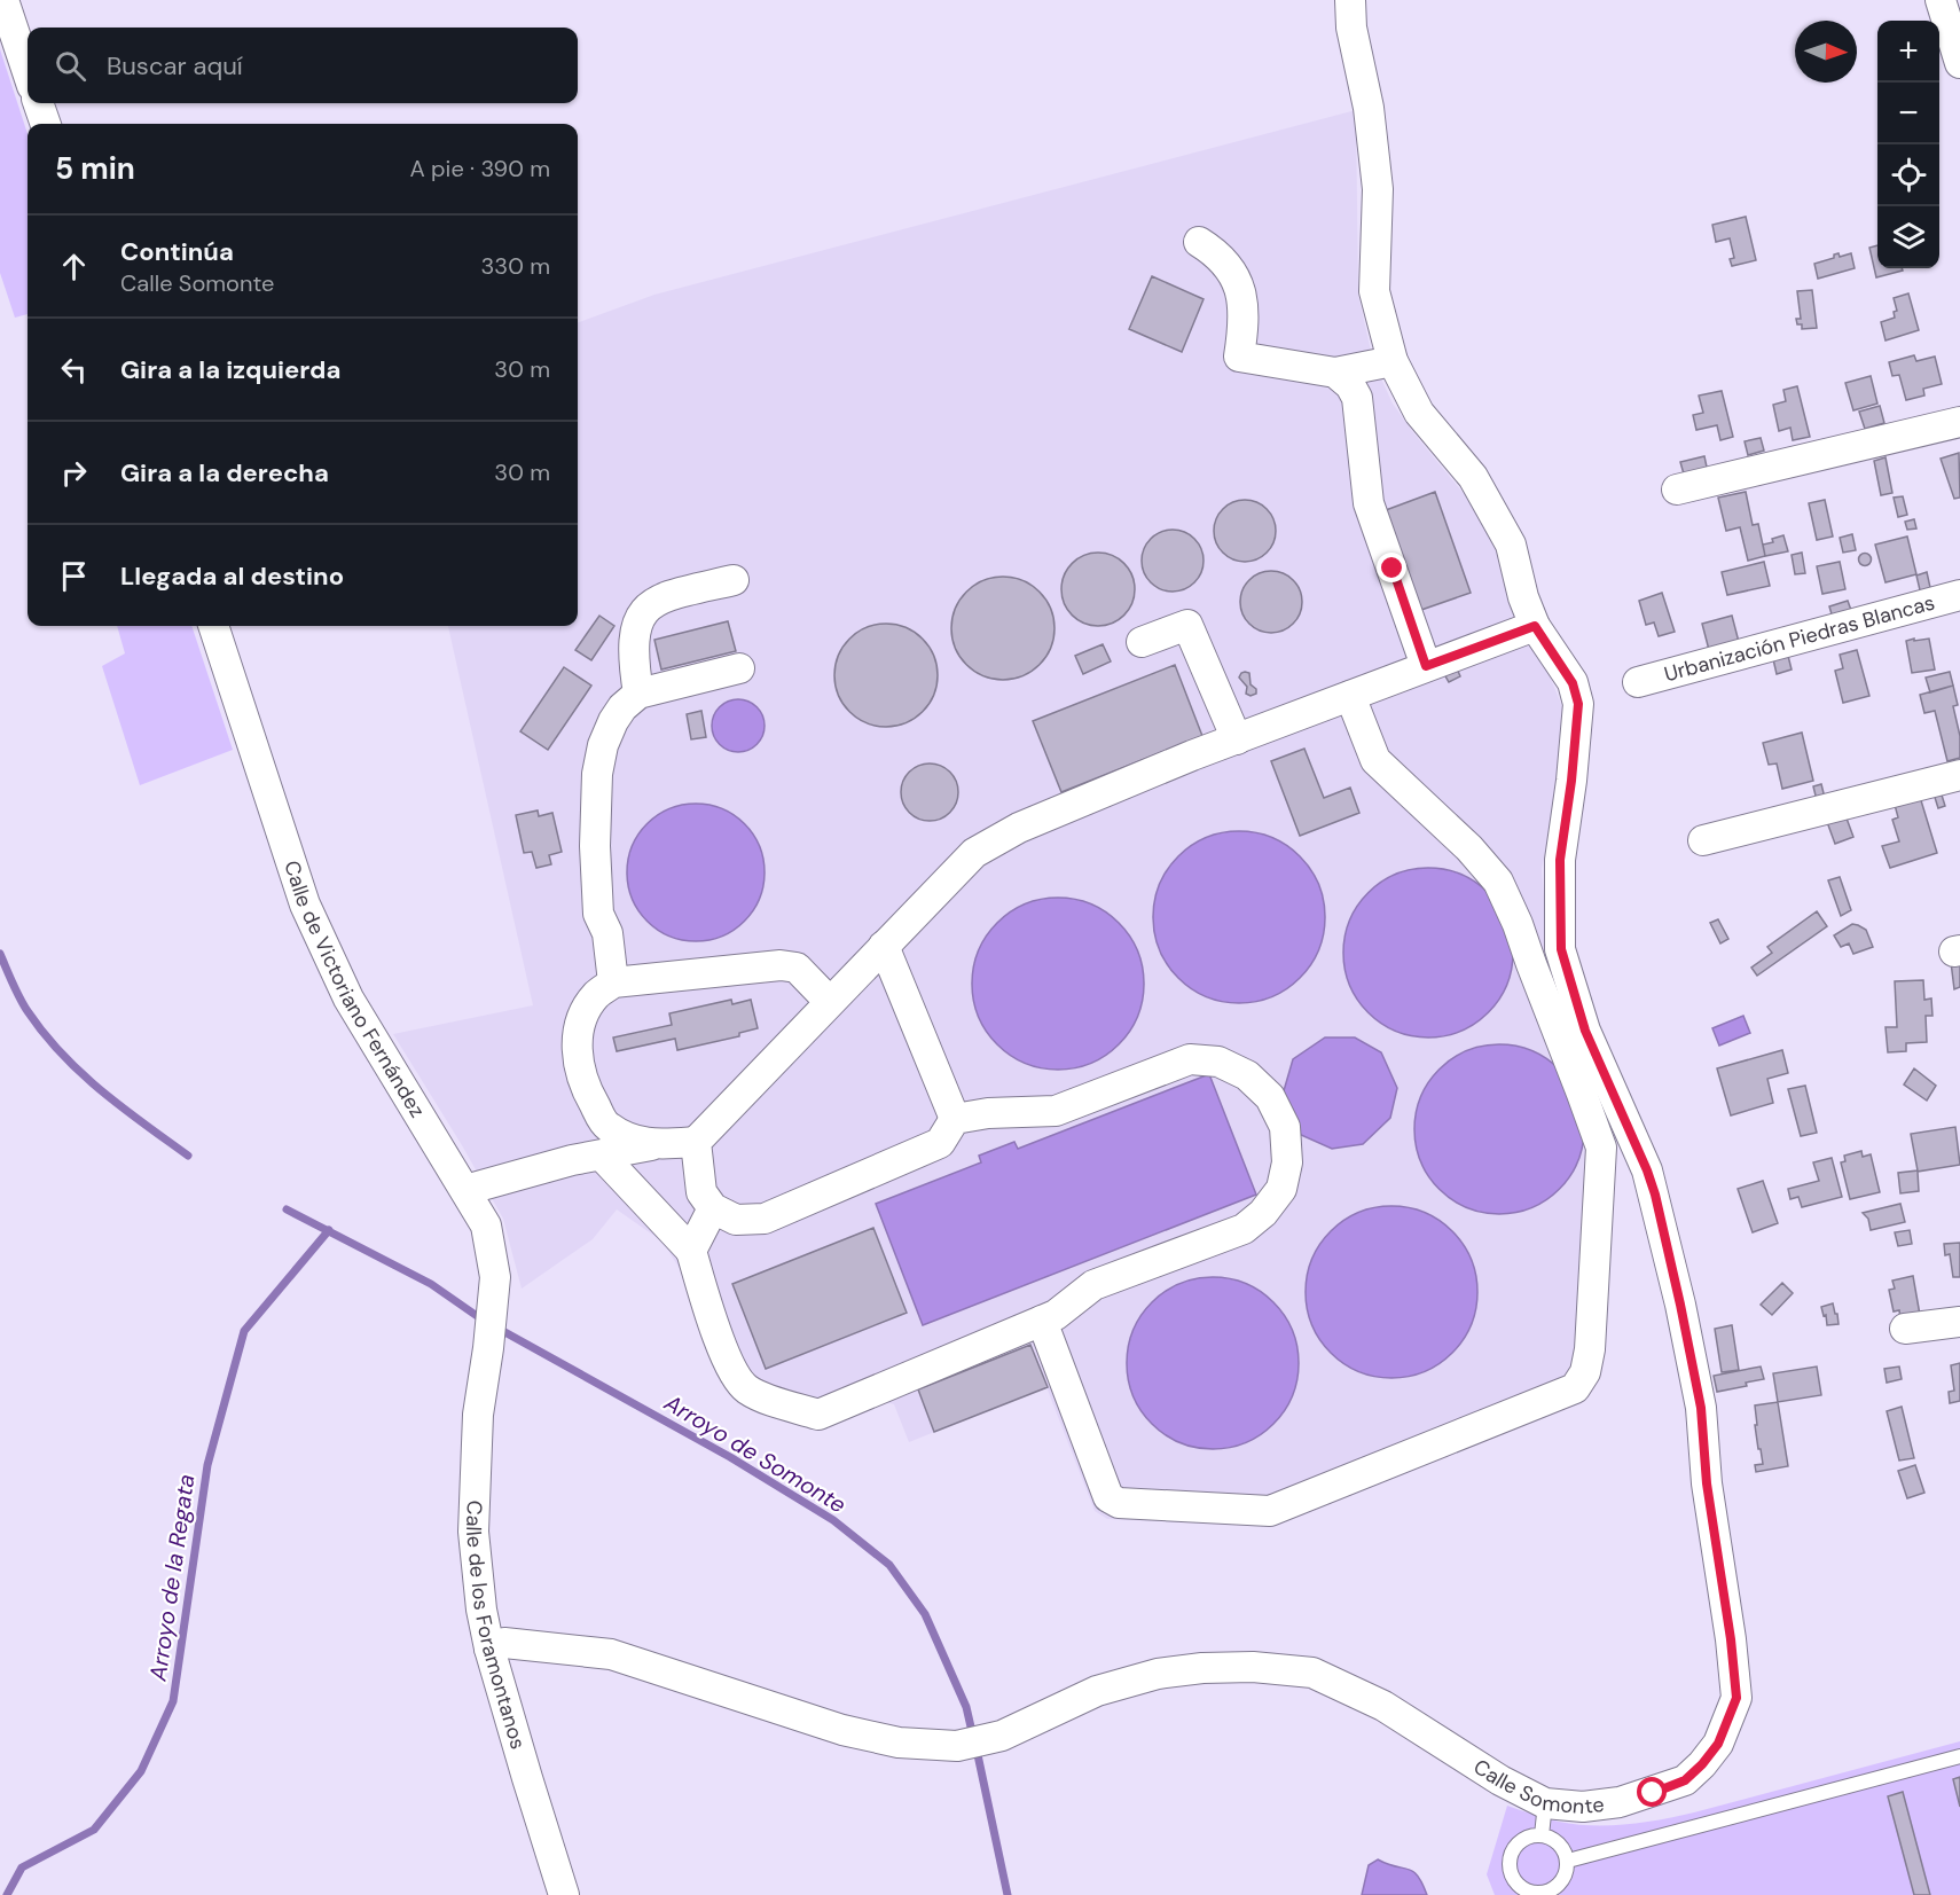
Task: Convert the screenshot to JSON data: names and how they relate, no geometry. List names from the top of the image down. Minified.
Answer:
{"streets":{"street":["Urbanización Piedras Blancas","Calle de Victoriano Fernández","Calle de los Foramontanos","Calle Somonte"]},"crossings":[["Calle de Victoriano Fernández","Calle de los Foramontanos"],["Calle de los Foramontanos","Calle Somonte"]],"water":["Arroyo de Somonte","Arroyo de la Regata"],"north":"right","page":{"map_buttons":["+","−"],"search":"Buscar aquí","heading":["5 min","A pie · 390 m"],"list":[["Continúa","Calle Somonte","330 m"],["Gira a la izquierda","30 m"],["Gira a la derecha","30 m"],"Llegada al destino"]}}
